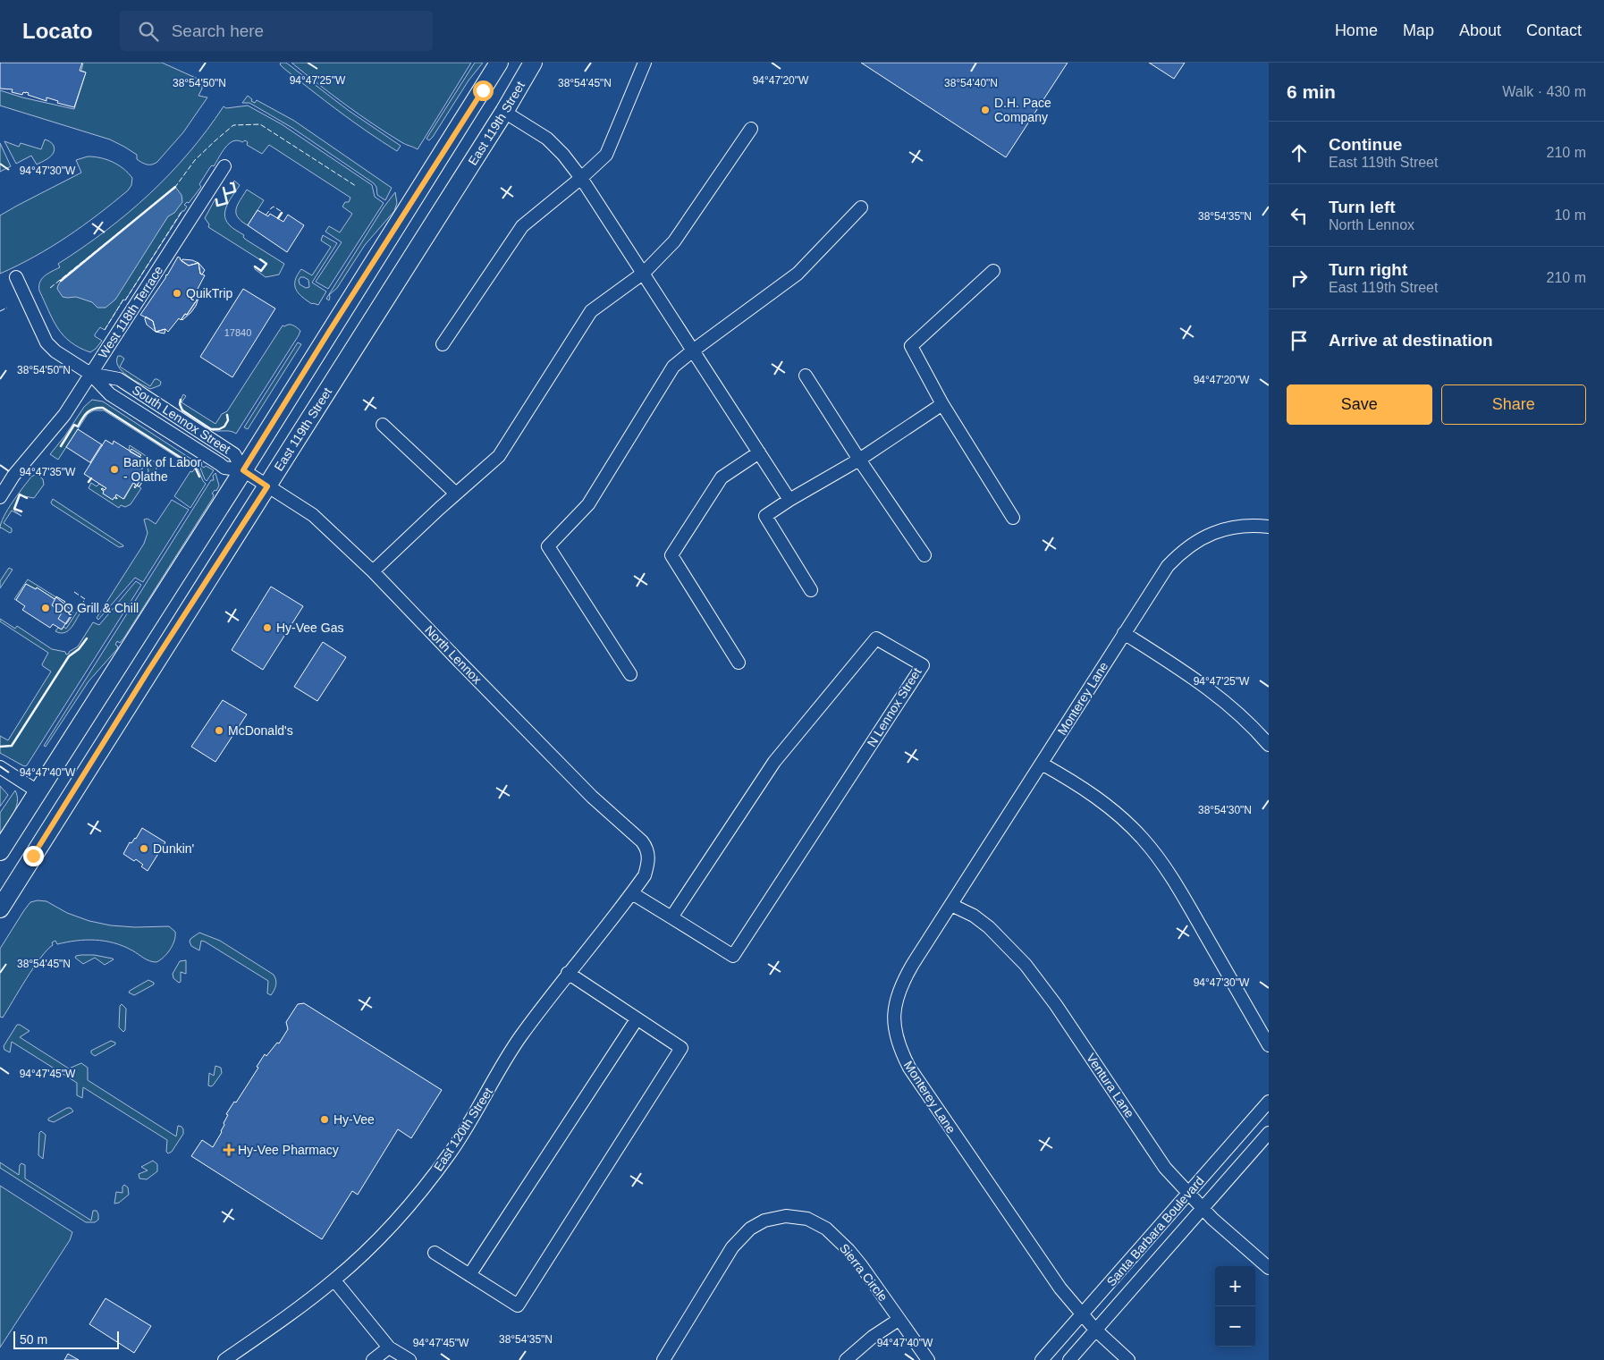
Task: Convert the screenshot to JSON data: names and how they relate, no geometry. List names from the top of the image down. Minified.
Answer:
{"streets":{"main road":["East 119th Street"],"street":["West 118th Terrace","South Lennox Street","North Lennox","Monterey Lane","N Lennox Street","Ventura Lane","East 120th Street","Santa Barbara Boulevard","Sierra Circle"]},"crossings":[["East 119th Street","North Lennox"],["West 118th Terrace","South Lennox Street"],["South Lennox Street","North Lennox"],["North Lennox","East 120th Street"],["Monterey Lane","Ventura Lane"],["Monterey Lane","Santa Barbara Boulevard"],["N Lennox Street","East 120th Street"],["Ventura Lane","Santa Barbara Boulevard"]],"places":{"other":["D.H. Pace Company","QuikTrip","Bank of Labor - Olathe","DQ Grill & Chill","Hy-Vee Gas","McDonald's","Dunkin'","Hy-Vee"],"health":["Hy-Vee Pharmacy"]},"house_numbers":["17840"],"scale_bar":"50 m","page":{"header":"Locato","search":"Search here","nav":["Home","Map","About","Contact"],"heading":["6 min","Walk · 430 m"],"list":[["Continue","East 119th Street","210 m"],["Turn left","North Lennox","10 m"],["Turn right","East 119th Street","210 m"],"Arrive at destination"],"buttons":["Save","Share"],"map_buttons":["+","−"],"scale":"50 m"},"coordinates":["94°47'25\"W","94°47'20\"W","38°54'50\"N","38°54'45\"N","38°54'40\"N","94°47'30\"W","38°54'35\"N","94°47'35\"W","94°47'40\"W","38°54'30\"N","94°47'45\"W"]}
